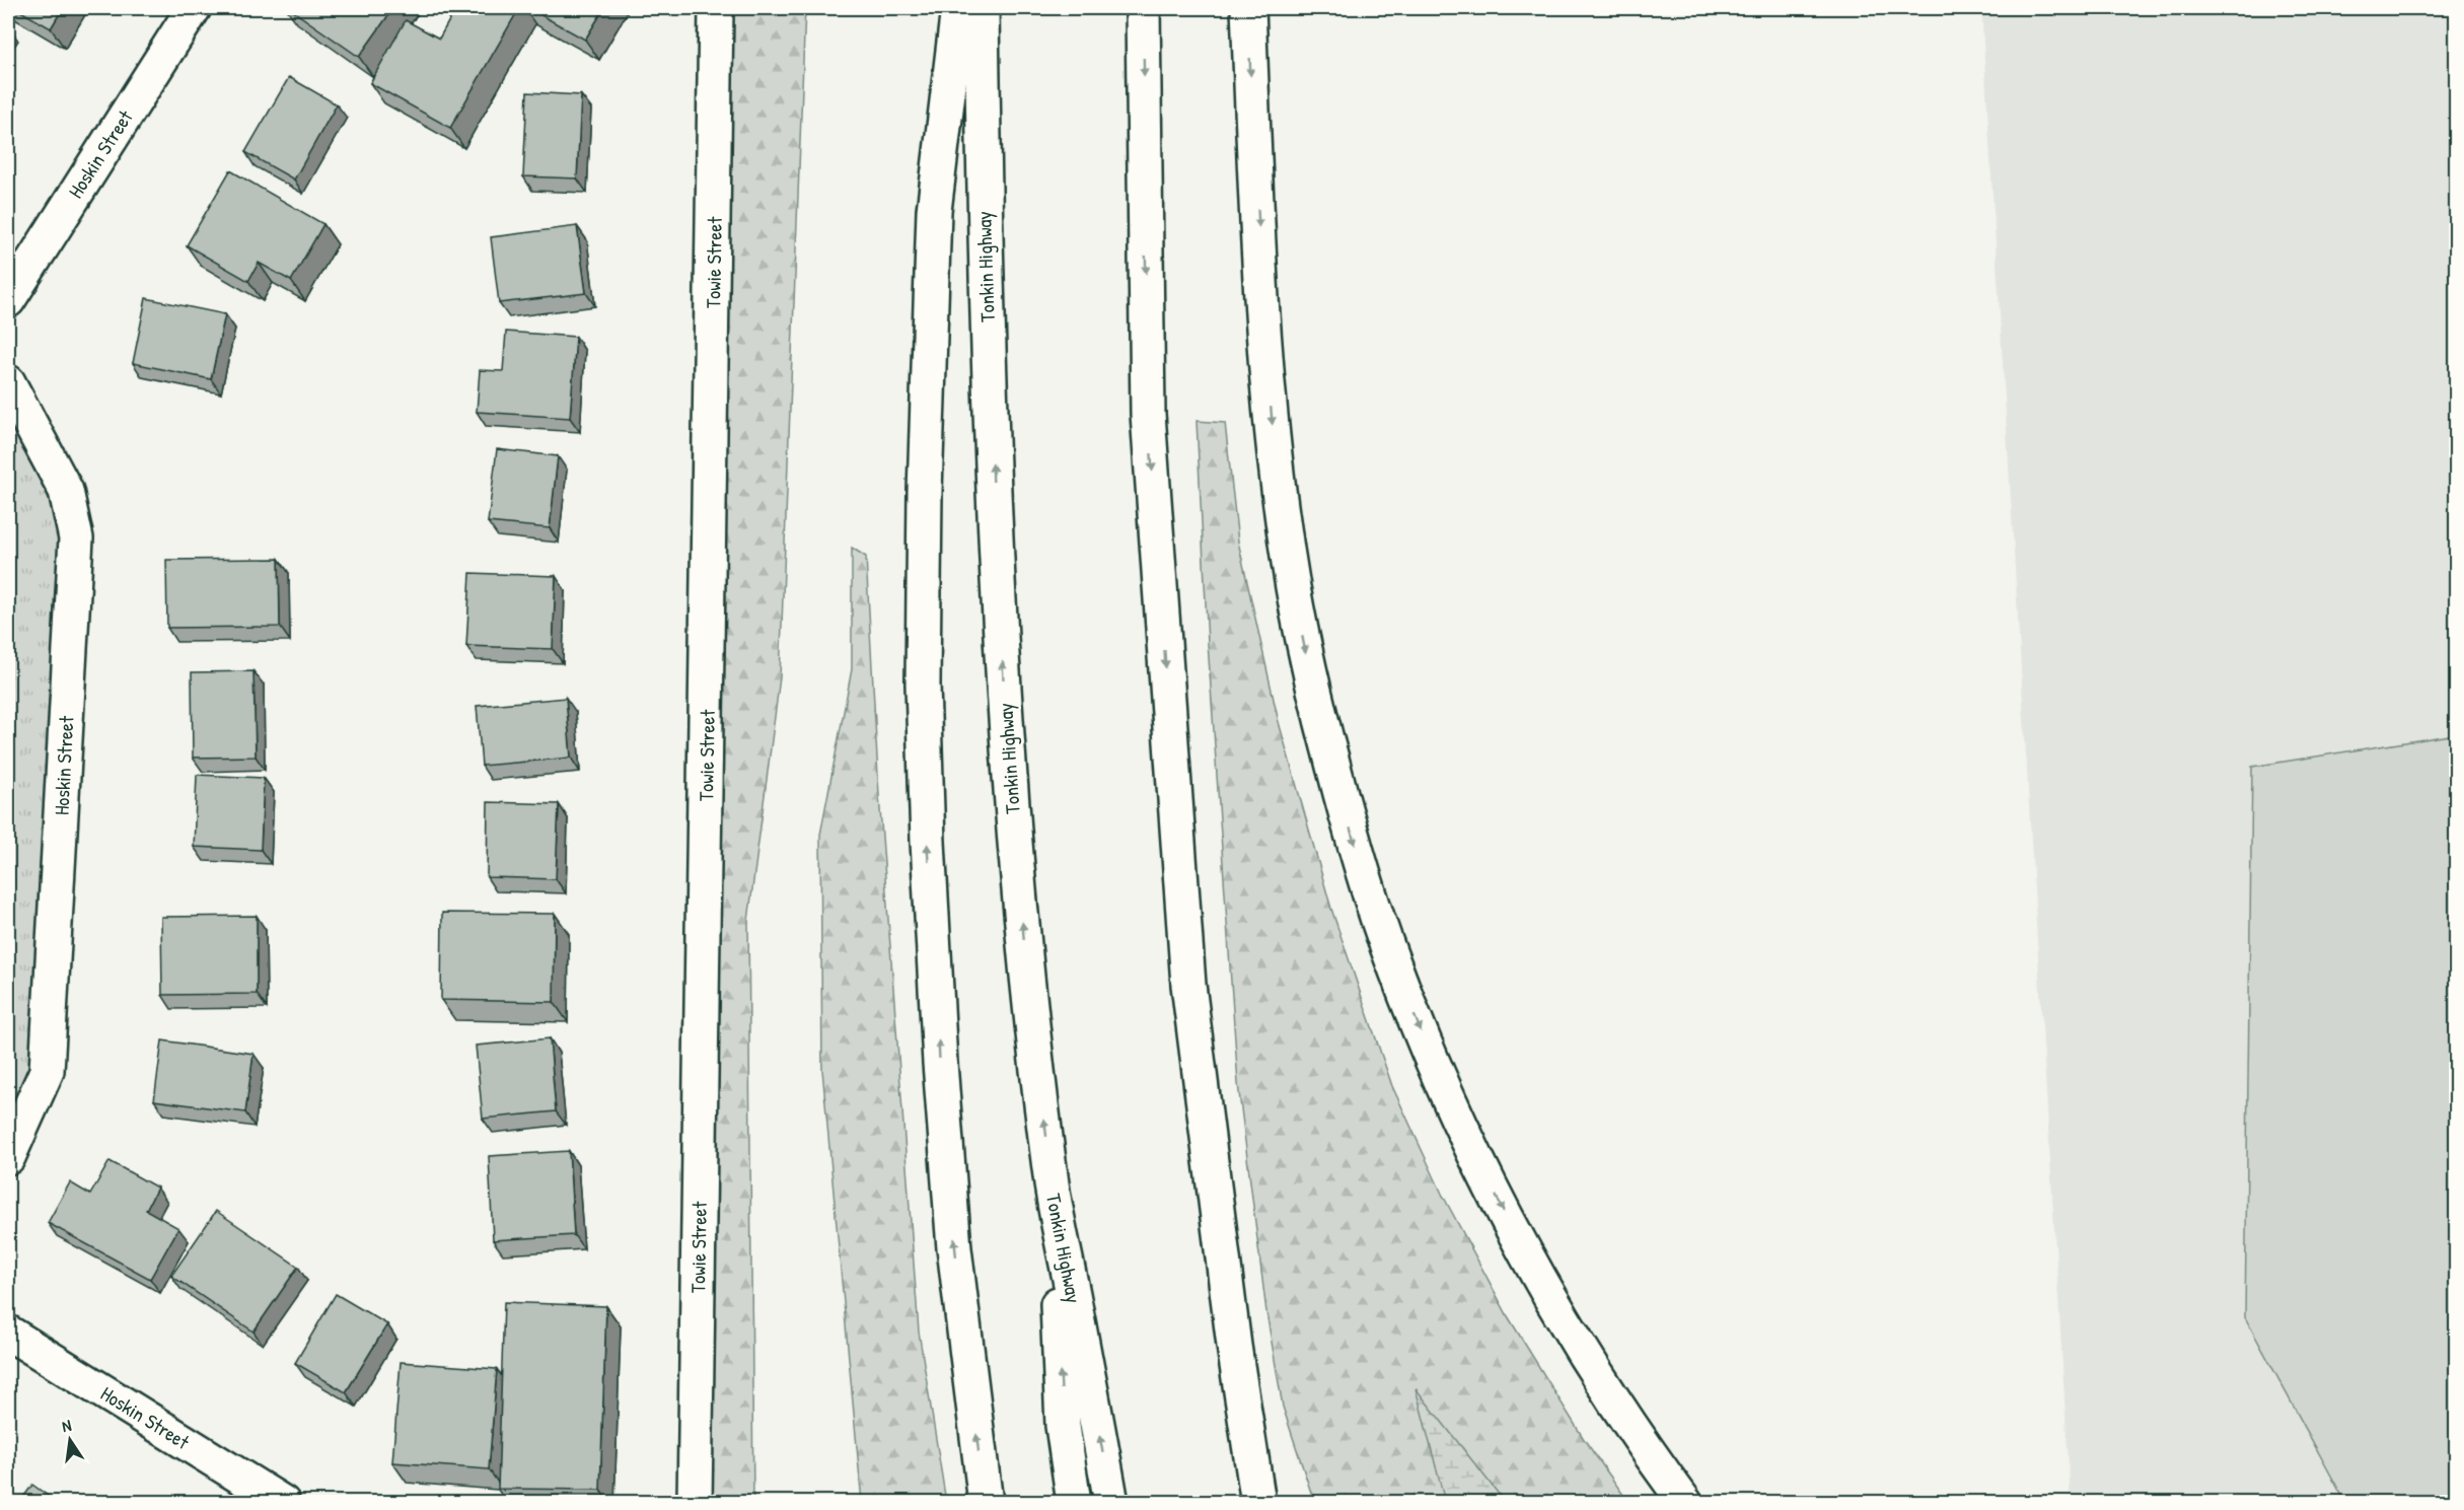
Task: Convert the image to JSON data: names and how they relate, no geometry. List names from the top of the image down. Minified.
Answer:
{"streets":{"main road":["Hoskin Street","Towie Street","Tonkin Highway"]},"north":"top"}
